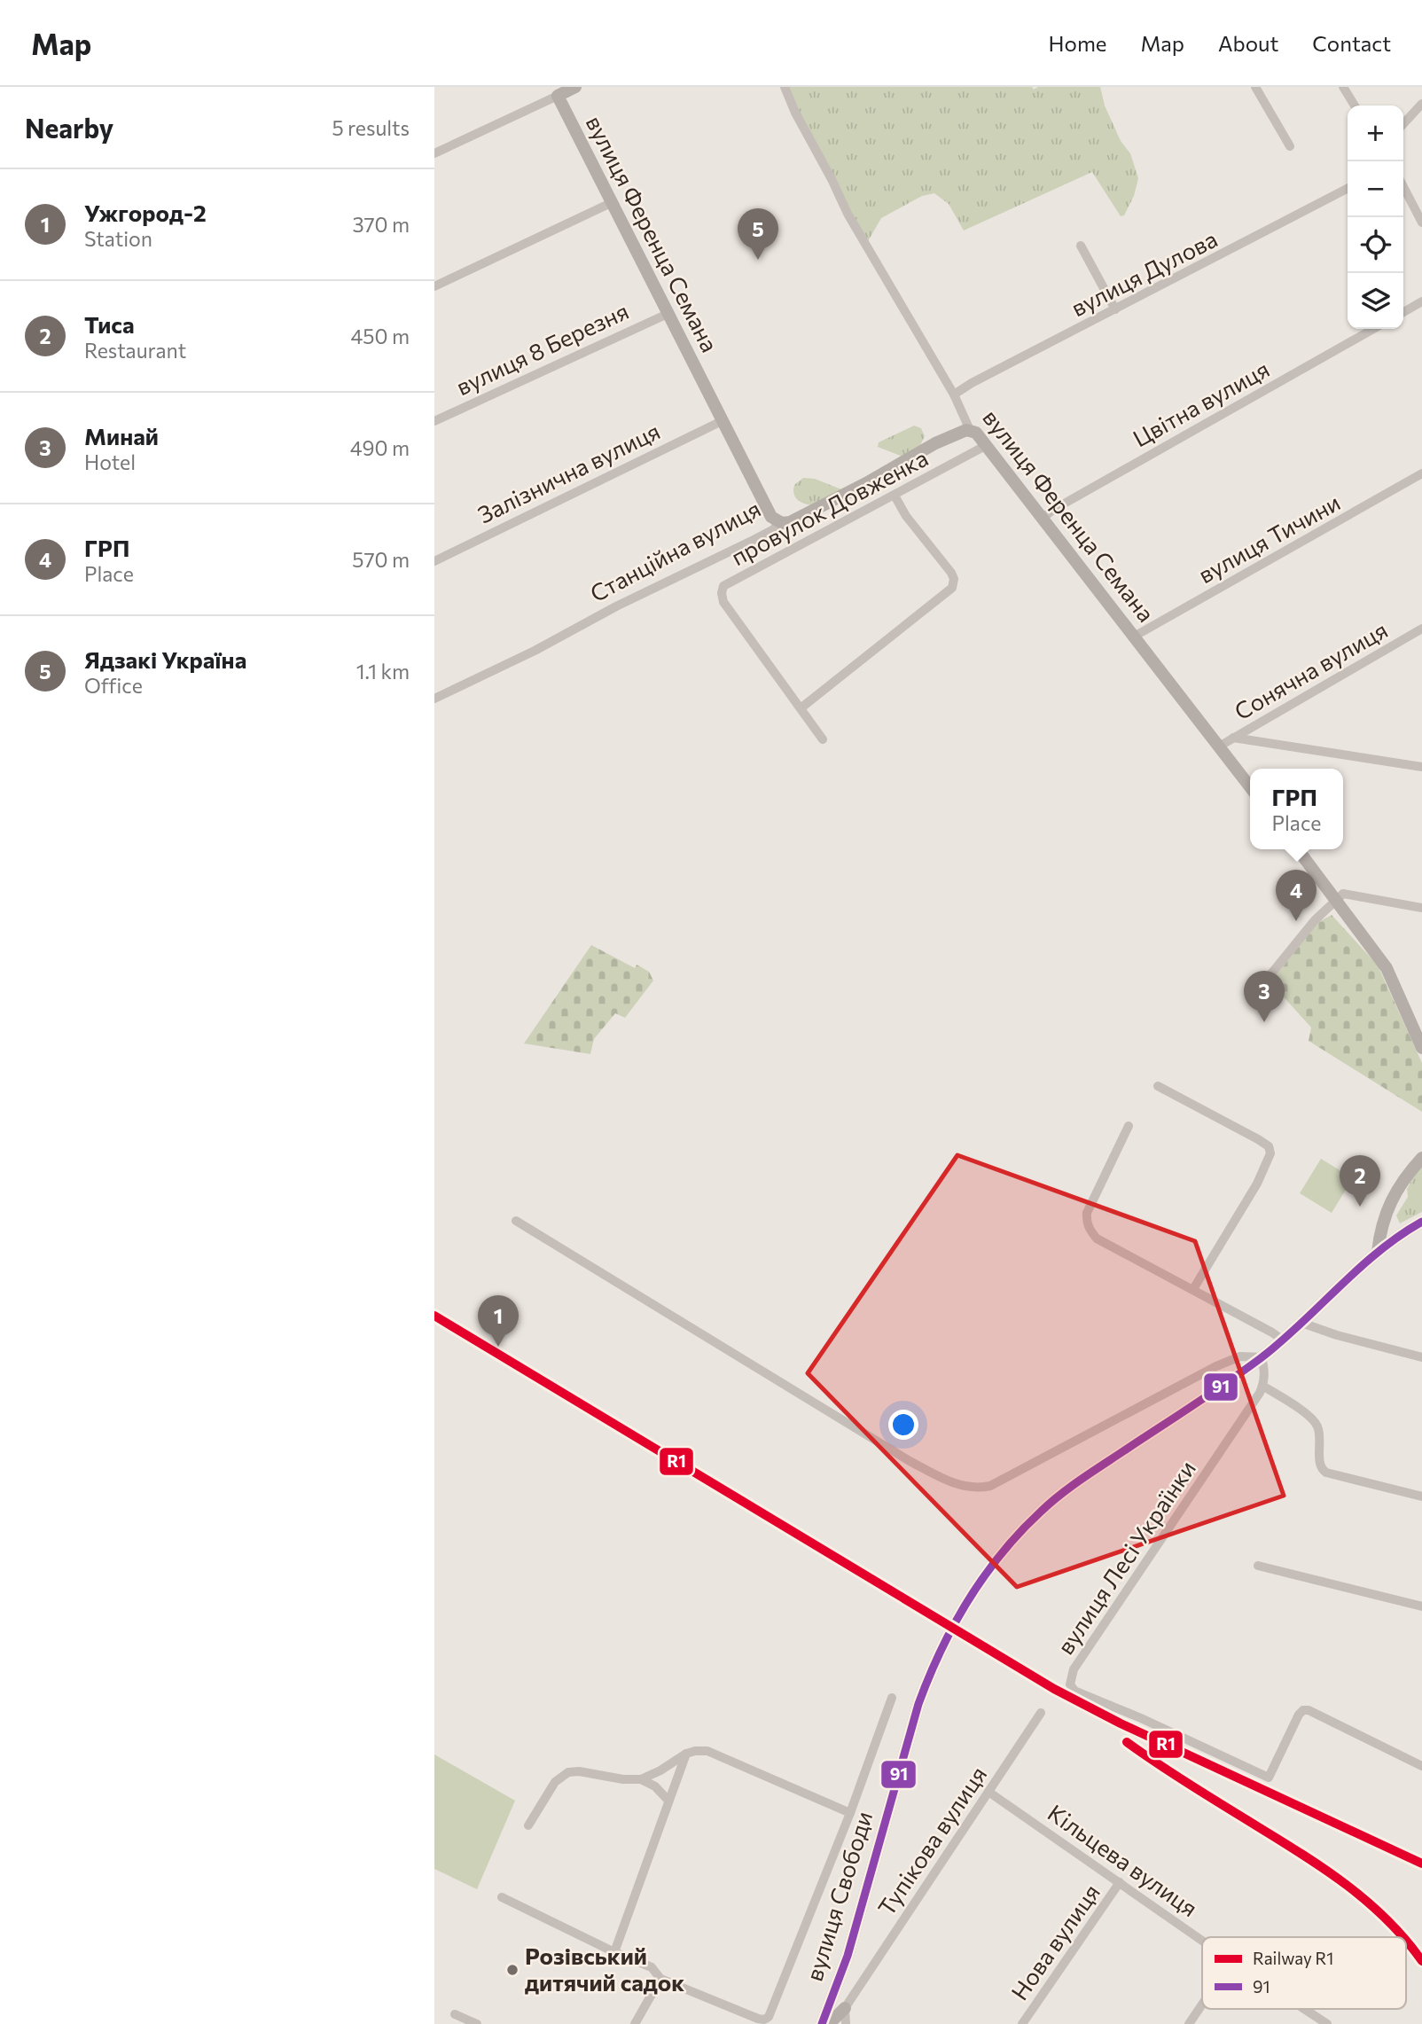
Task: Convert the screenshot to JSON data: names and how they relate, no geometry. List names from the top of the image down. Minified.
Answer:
{"streets":{"street":["вулиця Ференца Семана","вулиця Дулова","вулиця 8 Березня","Цвітна вулиця","Залізнична вулиця","провулок Довженка","вулиця Тичини","Станційна вулиця","Сонячна вулиця","вулиця Лесі Українки","Тупікова вулиця","Кільцева вулиця","вулиця Свободи","Нова вулиця"]},"crossings":[["вулиця Ференца Семана","вулиця Дулова"],["вулиця Ференца Семана","вулиця 8 Березня"],["вулиця Ференца Семана","Цвітна вулиця"],["вулиця Ференца Семана","Залізнична вулиця"],["вулиця Ференца Семана","провулок Довженка"],["вулиця Ференца Семана","вулиця Тичини"],["вулиця Ференца Семана","Станційна вулиця"],["вулиця Ференца Семана","Сонячна вулиця"],["Тупікова вулиця","Кільцева вулиця"],["Кільцева вулиця","Нова вулиця"]],"places":["Розівський дитячий садок"],"lines":["transit line 91","rail line R1"],"legend":["Railway R1","91"],"page":{"header":"Map","nav":["Home","Map","About","Contact"],"heading":["Nearby","5 results"],"map_buttons":["+","−"],"list":[{"mark":"1","name":"Ужгород-2","note":"Station","value":"370 m"},{"mark":"2","name":"Тиса","note":"Restaurant","value":"450 m"},{"mark":"3","name":"Минай","note":"Hotel","value":"490 m"},{"mark":"4","name":"ГРП","note":"Place","value":"570 m"},{"mark":"5","name":"Ядзакі Україна","note":"Office","value":"1.1 km"}],"pins":["5","4","3","2","1"],"popup":["ГРП","Place"]}}
